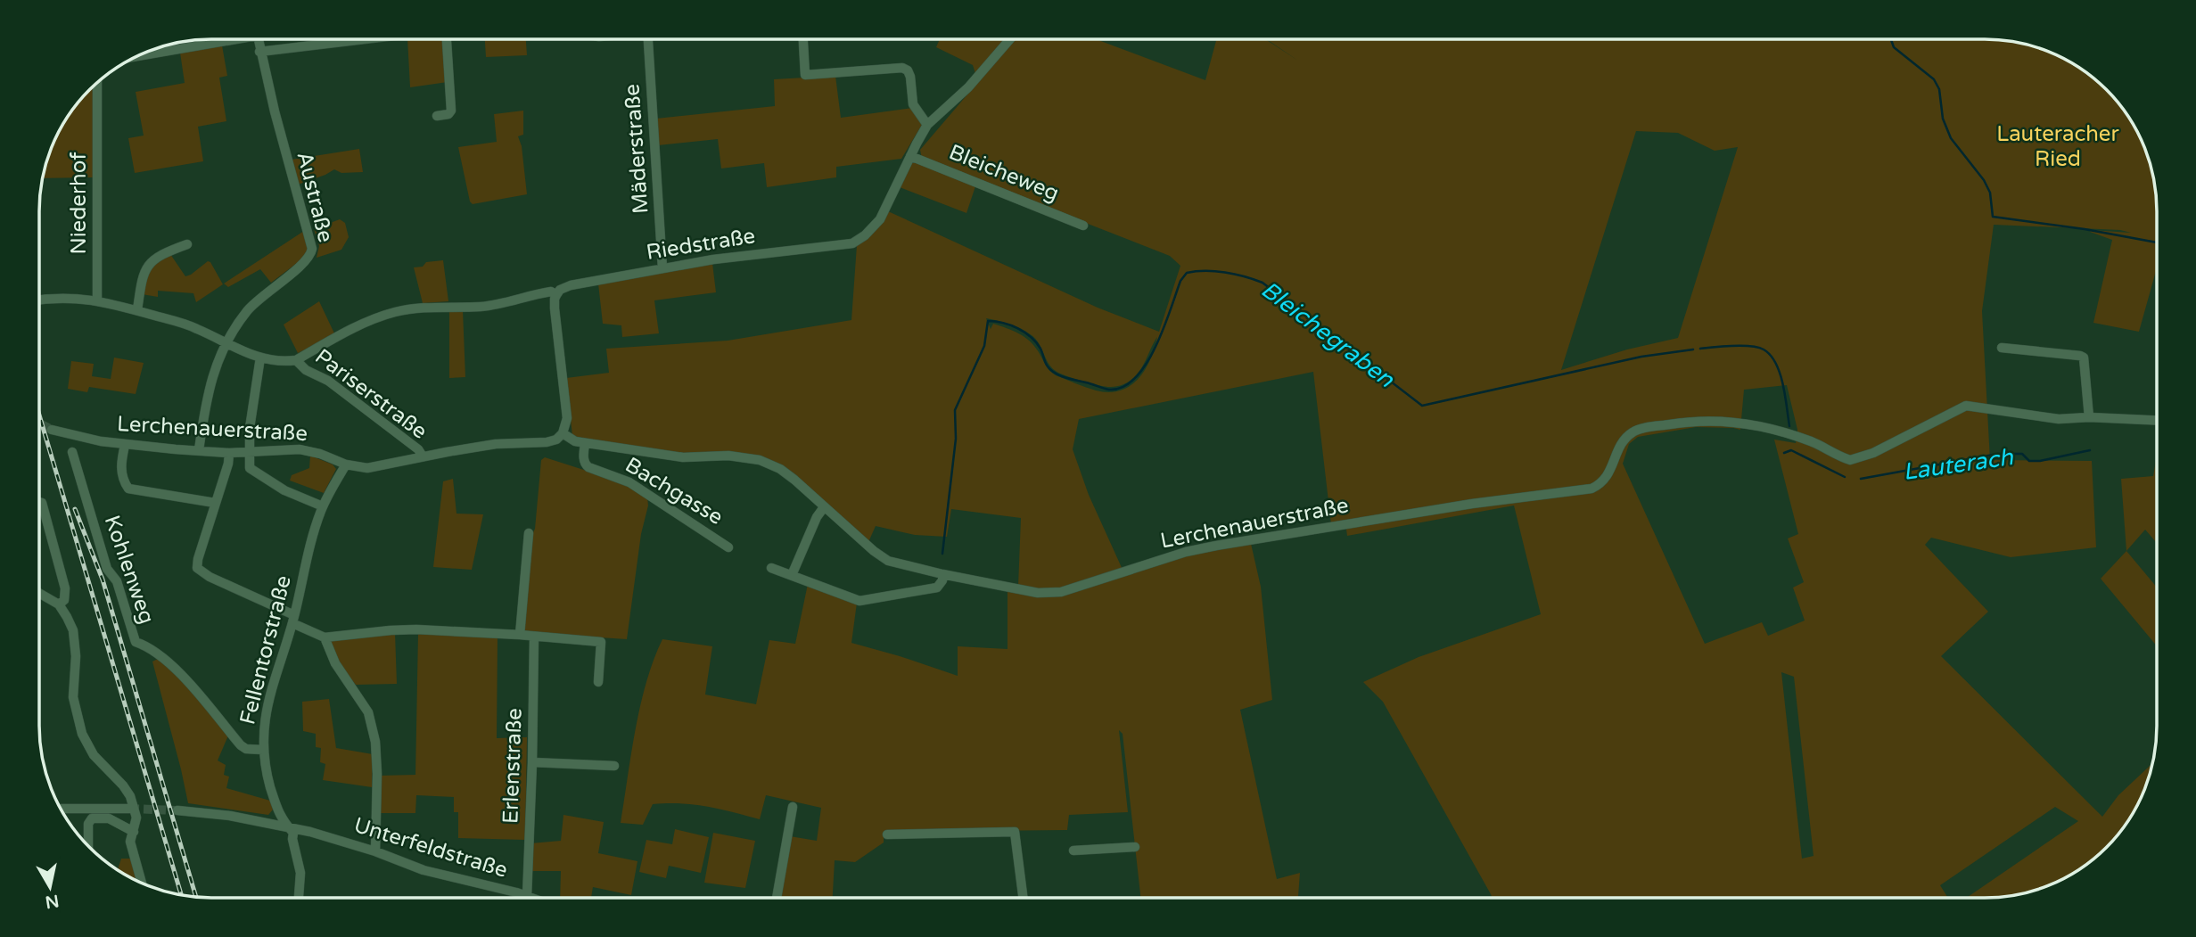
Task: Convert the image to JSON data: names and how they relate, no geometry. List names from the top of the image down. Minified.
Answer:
{"streets":{"street":["Mäderstraße","Bleicheweg","Austraße","Niederhof","Riedstraße","Pariserstraße","Lerchenauerstraße","Bachgasse","Kohlenweg","Fellentorstraße","Erlenstraße","Unterfeldstraße"]},"crossings":[["Mäderstraße","Riedstraße"],["Bleicheweg","Riedstraße"],["Austraße","Pariserstraße"],["Austraße","Lerchenauerstraße"],["Niederhof","Pariserstraße"],["Riedstraße","Pariserstraße"],["Pariserstraße","Lerchenauerstraße"],["Lerchenauerstraße","Bachgasse"],["Lerchenauerstraße","Fellentorstraße"],["Kohlenweg","Fellentorstraße"],["Fellentorstraße","Unterfeldstraße"],["Erlenstraße","Unterfeldstraße"]],"water":["Bleichegraben","Lauterach"],"parks":["Lauteracher Ried"],"north":"bottom"}
